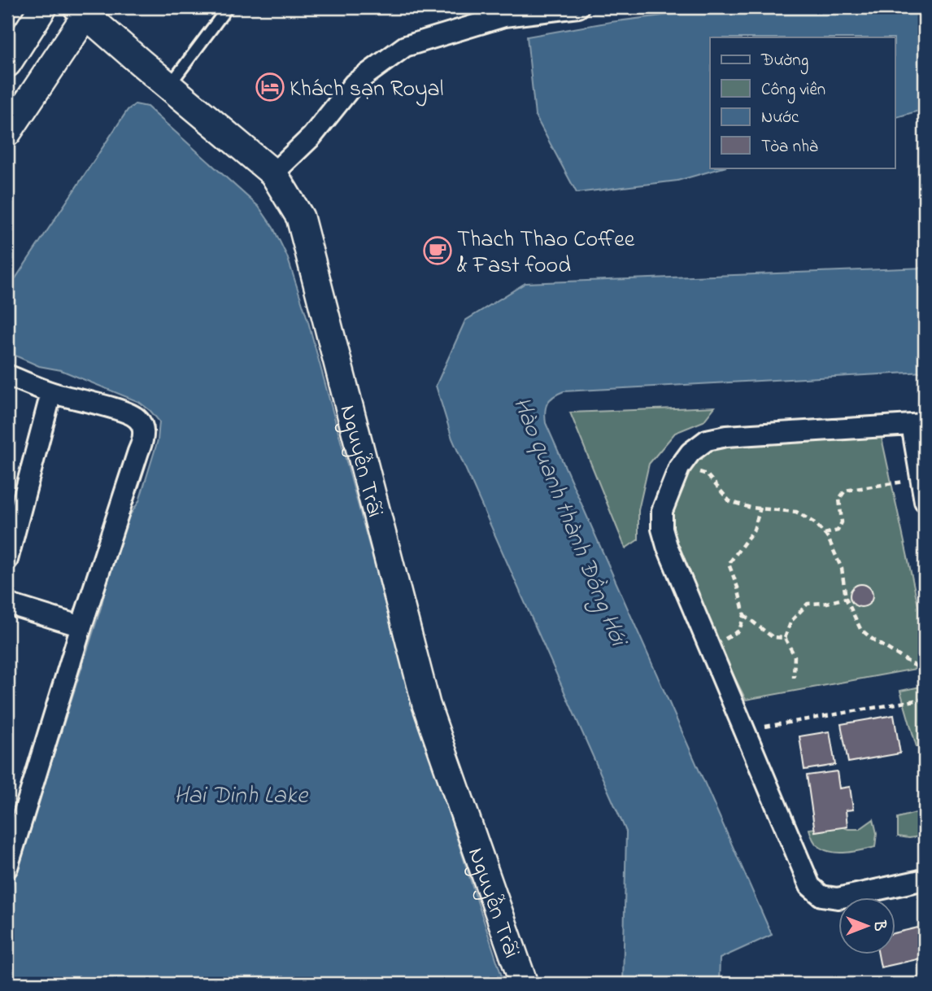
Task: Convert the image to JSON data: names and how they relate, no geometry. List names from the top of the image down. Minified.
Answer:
{"streets":{"street":["Nguyễn Trãi"]},"water":["Hào quanh thành Đồng Hới","Hai Dinh Lake"],"places":{"hotel":["Khách sạn Royal"],"cafe":["Thach Thao Coffee & Fast food"]},"legend":["Đường","Công viên","Nước","Tòa nhà"],"north":"right"}
